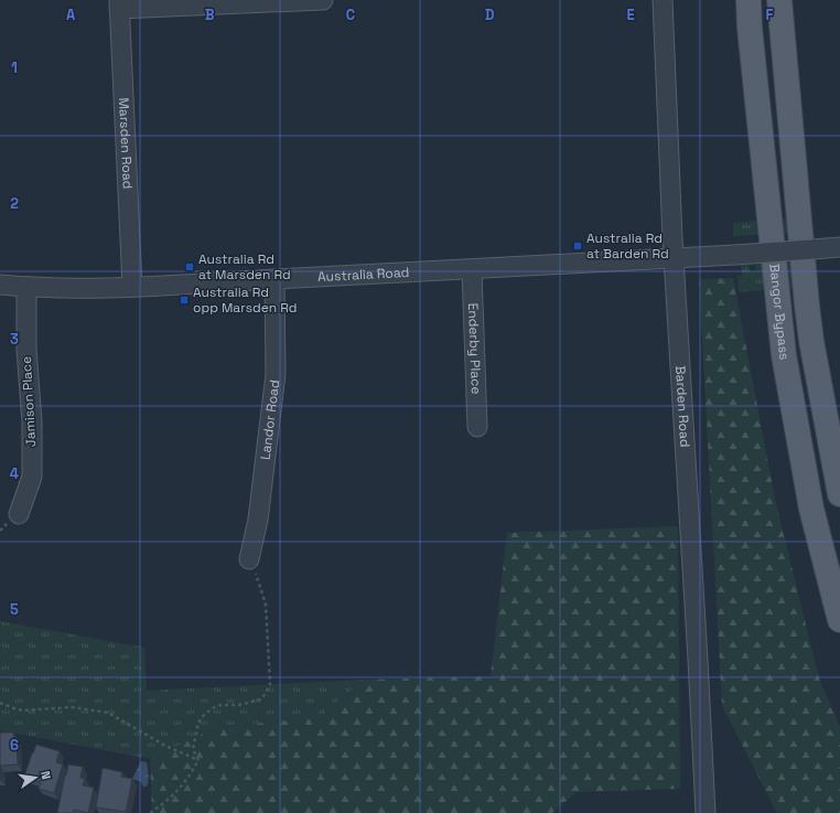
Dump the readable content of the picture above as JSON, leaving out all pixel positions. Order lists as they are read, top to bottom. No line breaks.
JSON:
{"streets":{"main road":["Bangor Bypass"],"street":["Marsden Road","Australia Road","Enderby Place","Jamison Place","Barden Road","Landor Road"]},"crossings":[["Marsden Road","Australia Road"],["Australia Road","Enderby Place"],["Australia Road","Jamison Place"],["Australia Road","Barden Road"],["Australia Road","Landor Road"]],"places":{"transit":["Australia Rd at Barden Rd","Australia Rd at Marsden Rd","Australia Rd opp Marsden Rd"]},"north":"right","grid":{"columns":["A","B","C","D","E","F"],"rows":["1","2","3","4","5","6"]}}
